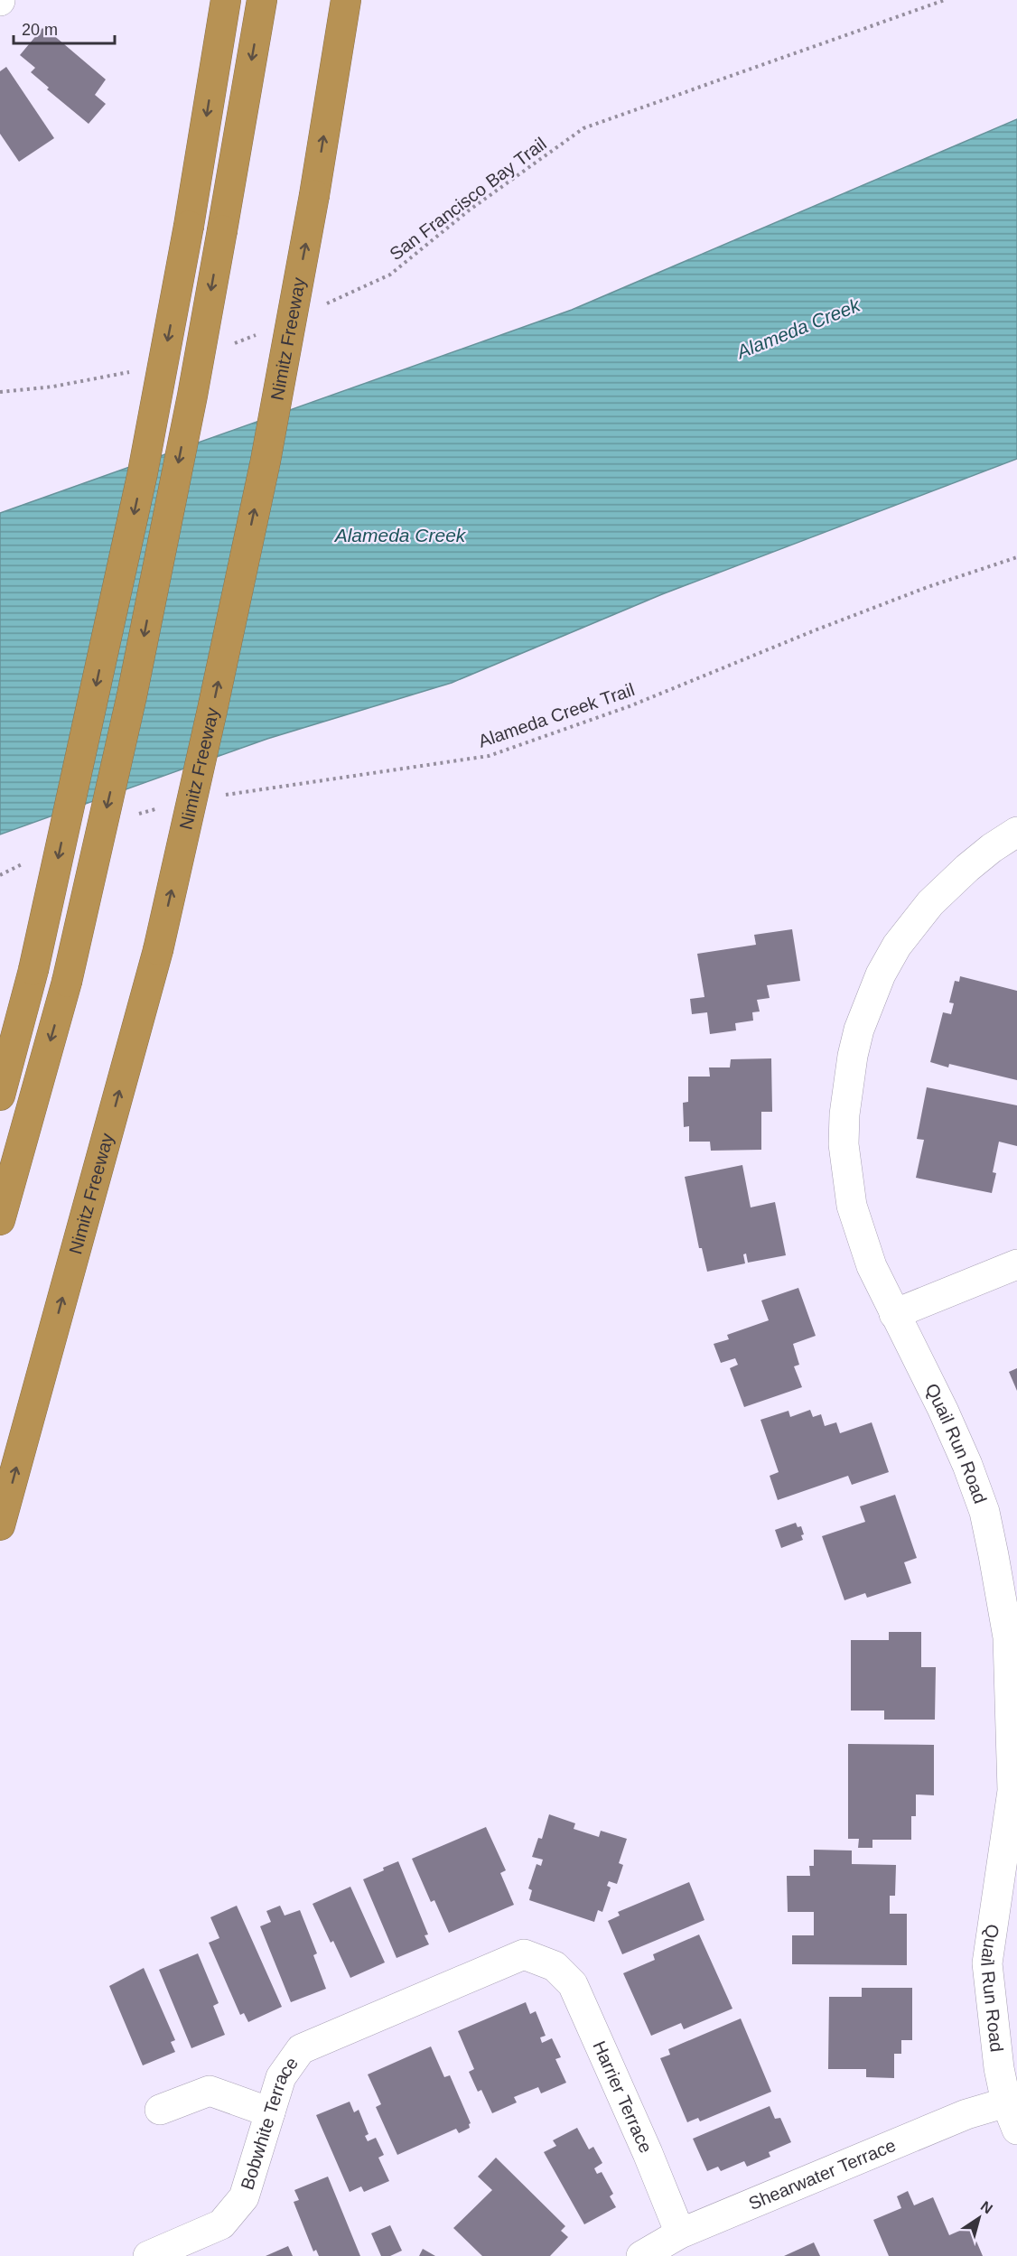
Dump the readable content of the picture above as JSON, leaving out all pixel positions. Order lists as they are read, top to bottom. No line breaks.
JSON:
{"streets":{"highway":["Nimitz Freeway"],"street":["Quail Run Road","Harrier Terrace","Bobwhite Terrace","Shearwater Terrace"],"path":["San Francisco Bay Trail","Alameda Creek Trail"]},"crossings":[["Quail Run Road","Shearwater Terrace"],["Harrier Terrace","Bobwhite Terrace"],["Harrier Terrace","Shearwater Terrace"]],"water":["Alameda Creek"],"scale_bar":"20 m","north":"top right"}
